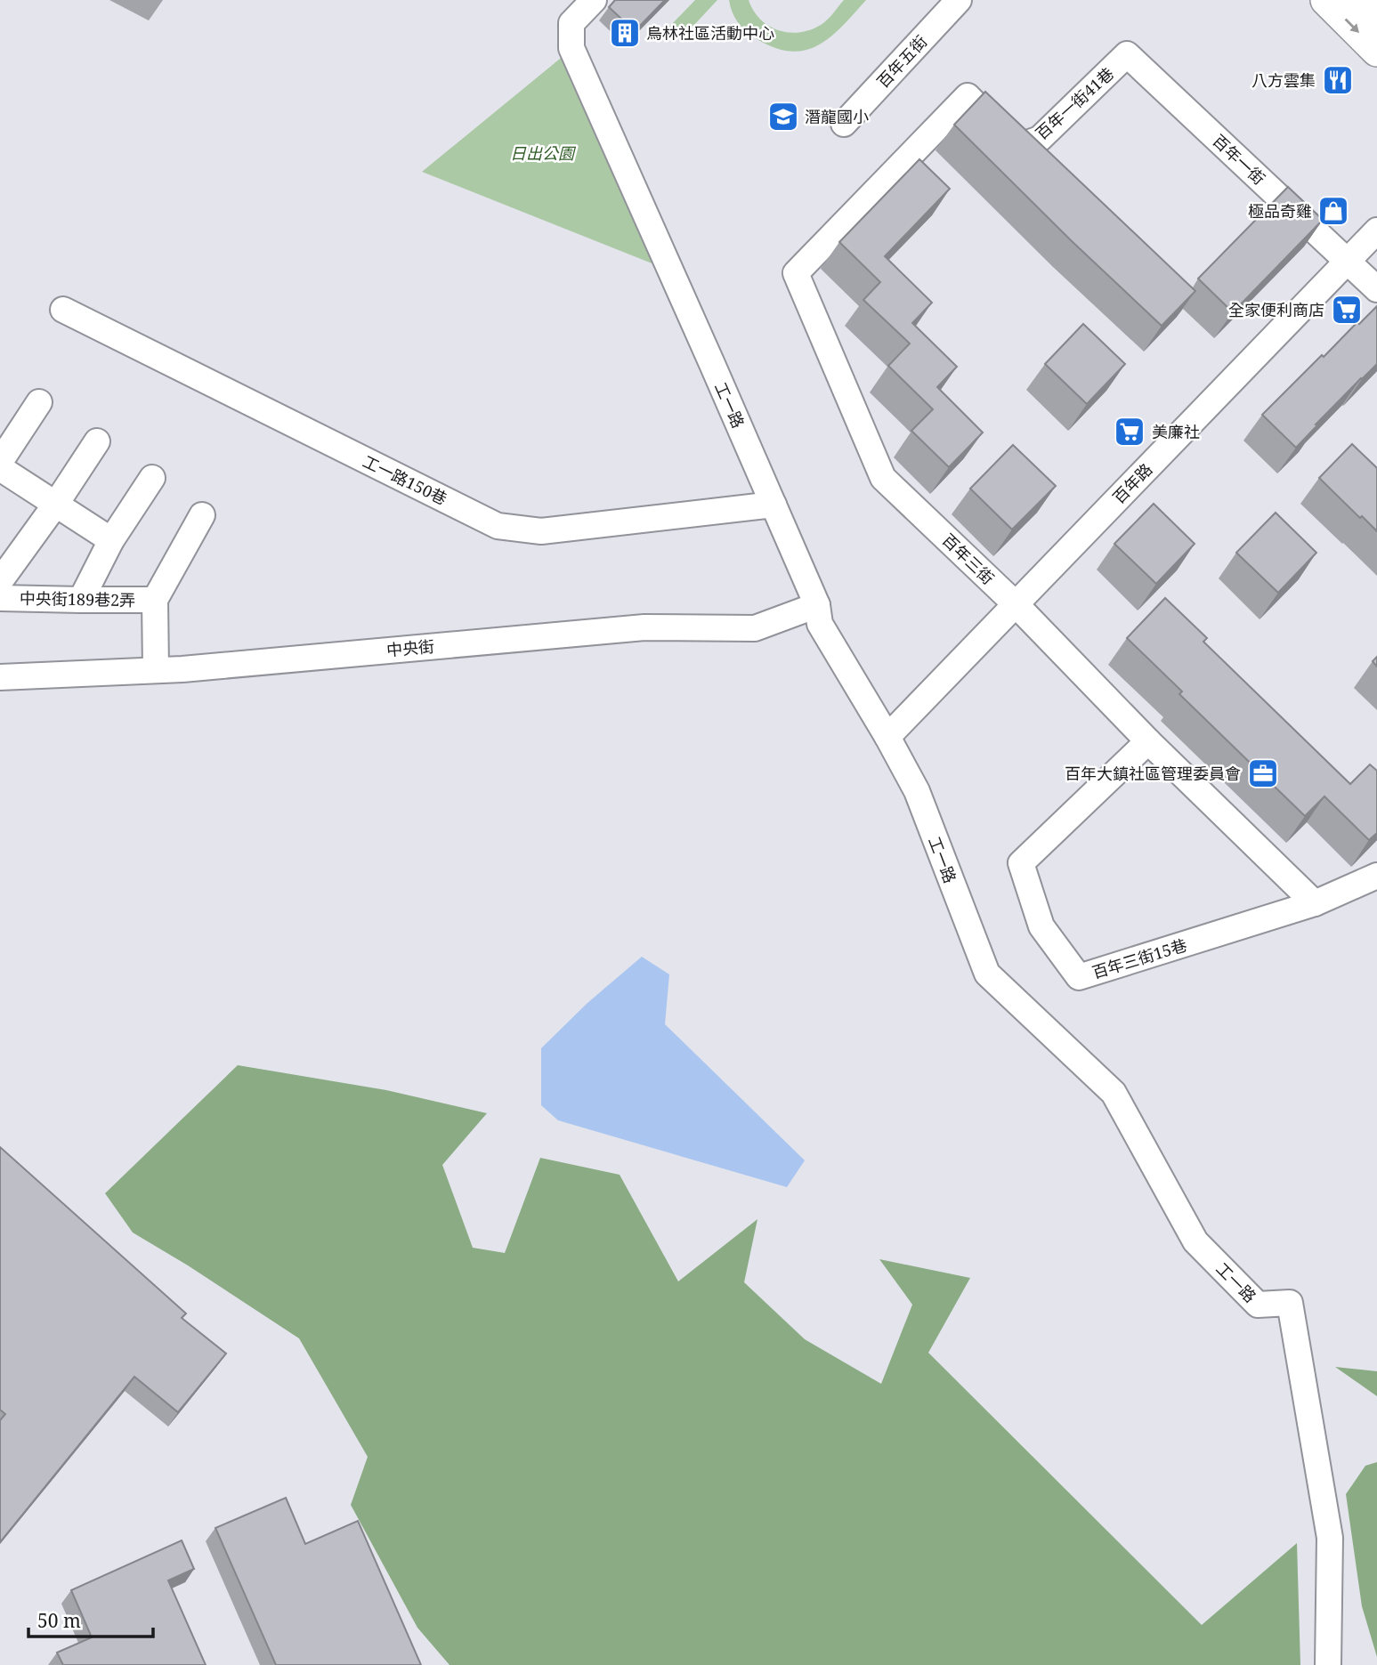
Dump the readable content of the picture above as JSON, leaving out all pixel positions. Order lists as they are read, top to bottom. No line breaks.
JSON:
{"streets":{"street":["百年五街","百年一街41巷","百年一街","工一路","工一路150巷","百年路","百年三街","中央街189巷2弄","中央街","百年三街15巷"]},"crossings":[["百年一街41巷","百年一街"],["百年一街41巷","百年三街"],["百年一街","百年路"],["工一路","工一路150巷"],["工一路","百年路"],["工一路","中央街"],["百年路","百年三街"],["百年三街","百年三街15巷"]],"parks":["日出公園"],"places":{"building":["烏林社區活動中心"],"restaurant":["八方雲集"],"school or university":["潛龍國小"],"shop":["極品奇雞"],"supermarket":["全家便利商店","美廉社"],"office":["百年大鎮社區管理委員會"]},"scale_bar":"50 m"}
